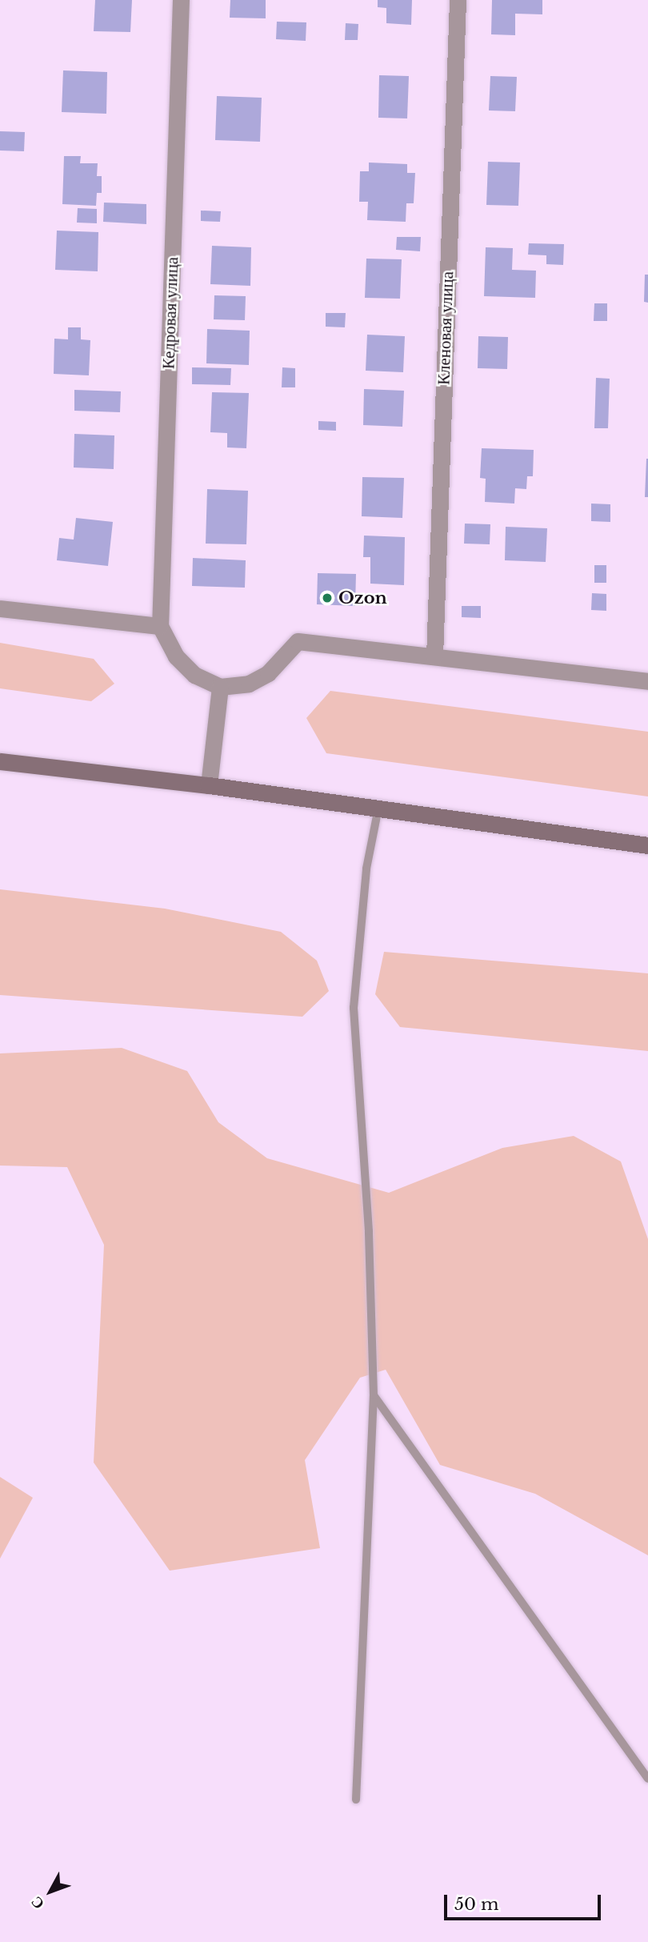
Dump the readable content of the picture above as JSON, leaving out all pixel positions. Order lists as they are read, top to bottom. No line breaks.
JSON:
{"streets":{"street":["Кедровая улица","Кленовая улица"]},"places":["Ozon"],"scale_bar":"50 m","north":"bottom left"}
